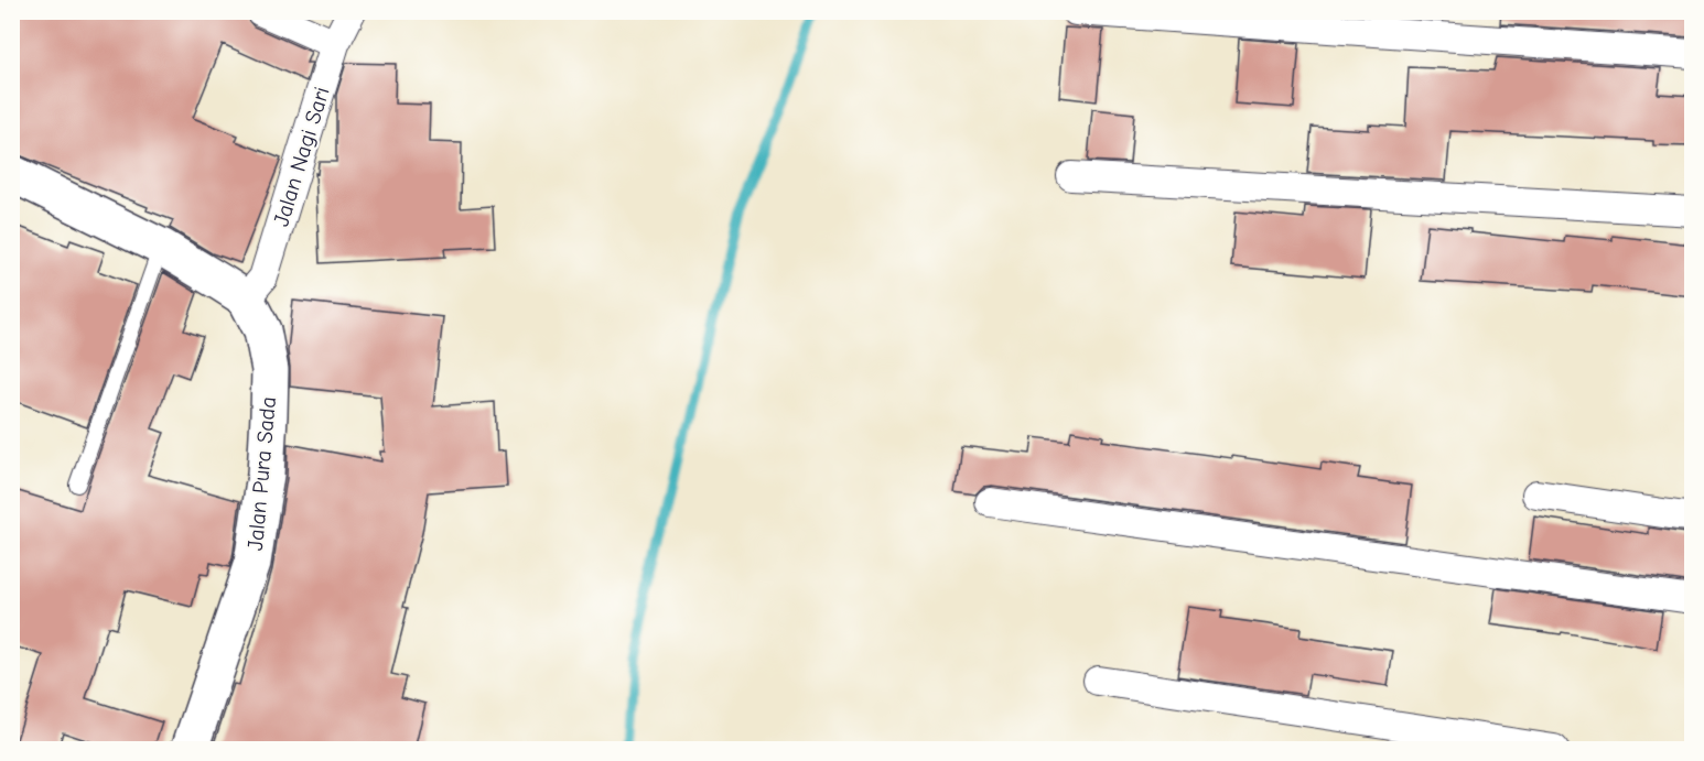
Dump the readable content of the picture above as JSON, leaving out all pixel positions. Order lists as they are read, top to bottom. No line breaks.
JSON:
{"streets":{"street":["Jalan Nagi Sari","Jalan Pura Sada"]},"crossings":[["Jalan Nagi Sari","Jalan Pura Sada"]]}
